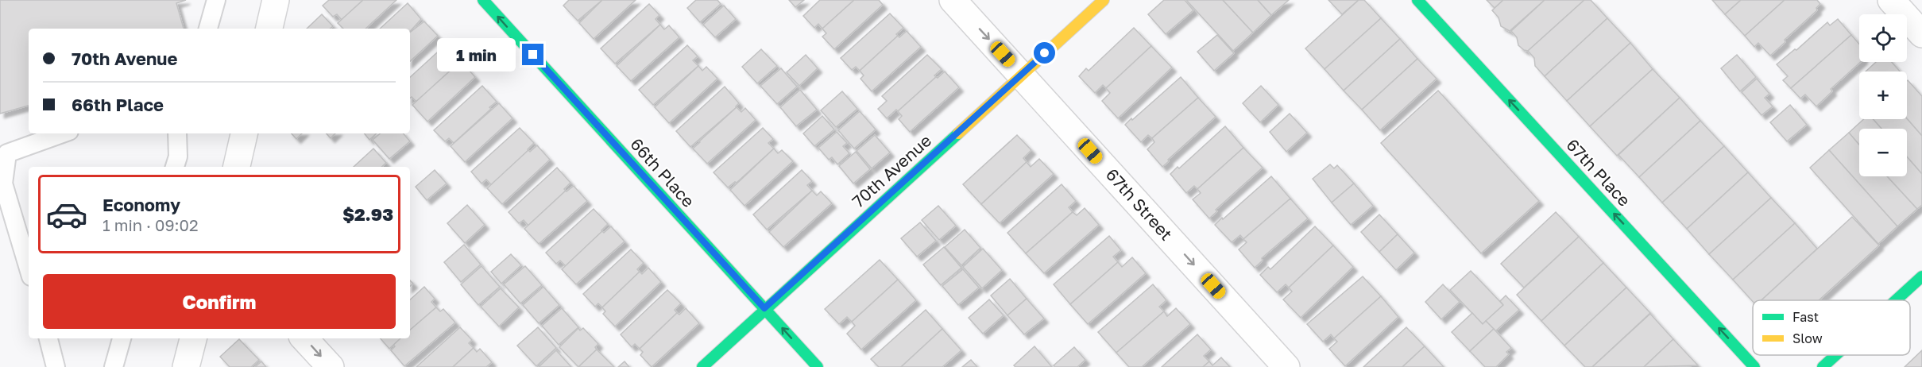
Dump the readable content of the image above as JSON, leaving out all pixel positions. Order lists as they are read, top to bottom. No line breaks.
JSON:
{"streets":{"street":["70th Avenue","66th Place","67th Place","67th Street"]},"crossings":[["70th Avenue","66th Place"],["70th Avenue","67th Street"]],"one_way":["66th Place","67th Place","67th Street"],"legend":["Fast","Slow"],"page":{"map_buttons":["+","−"],"banner":["70th Avenue","66th Place"],"bubble":"1 min","list":[{"name":"Economy","note":"1 min · 09:02","value":"$2.93"}],"buttons":"Confirm"}}
